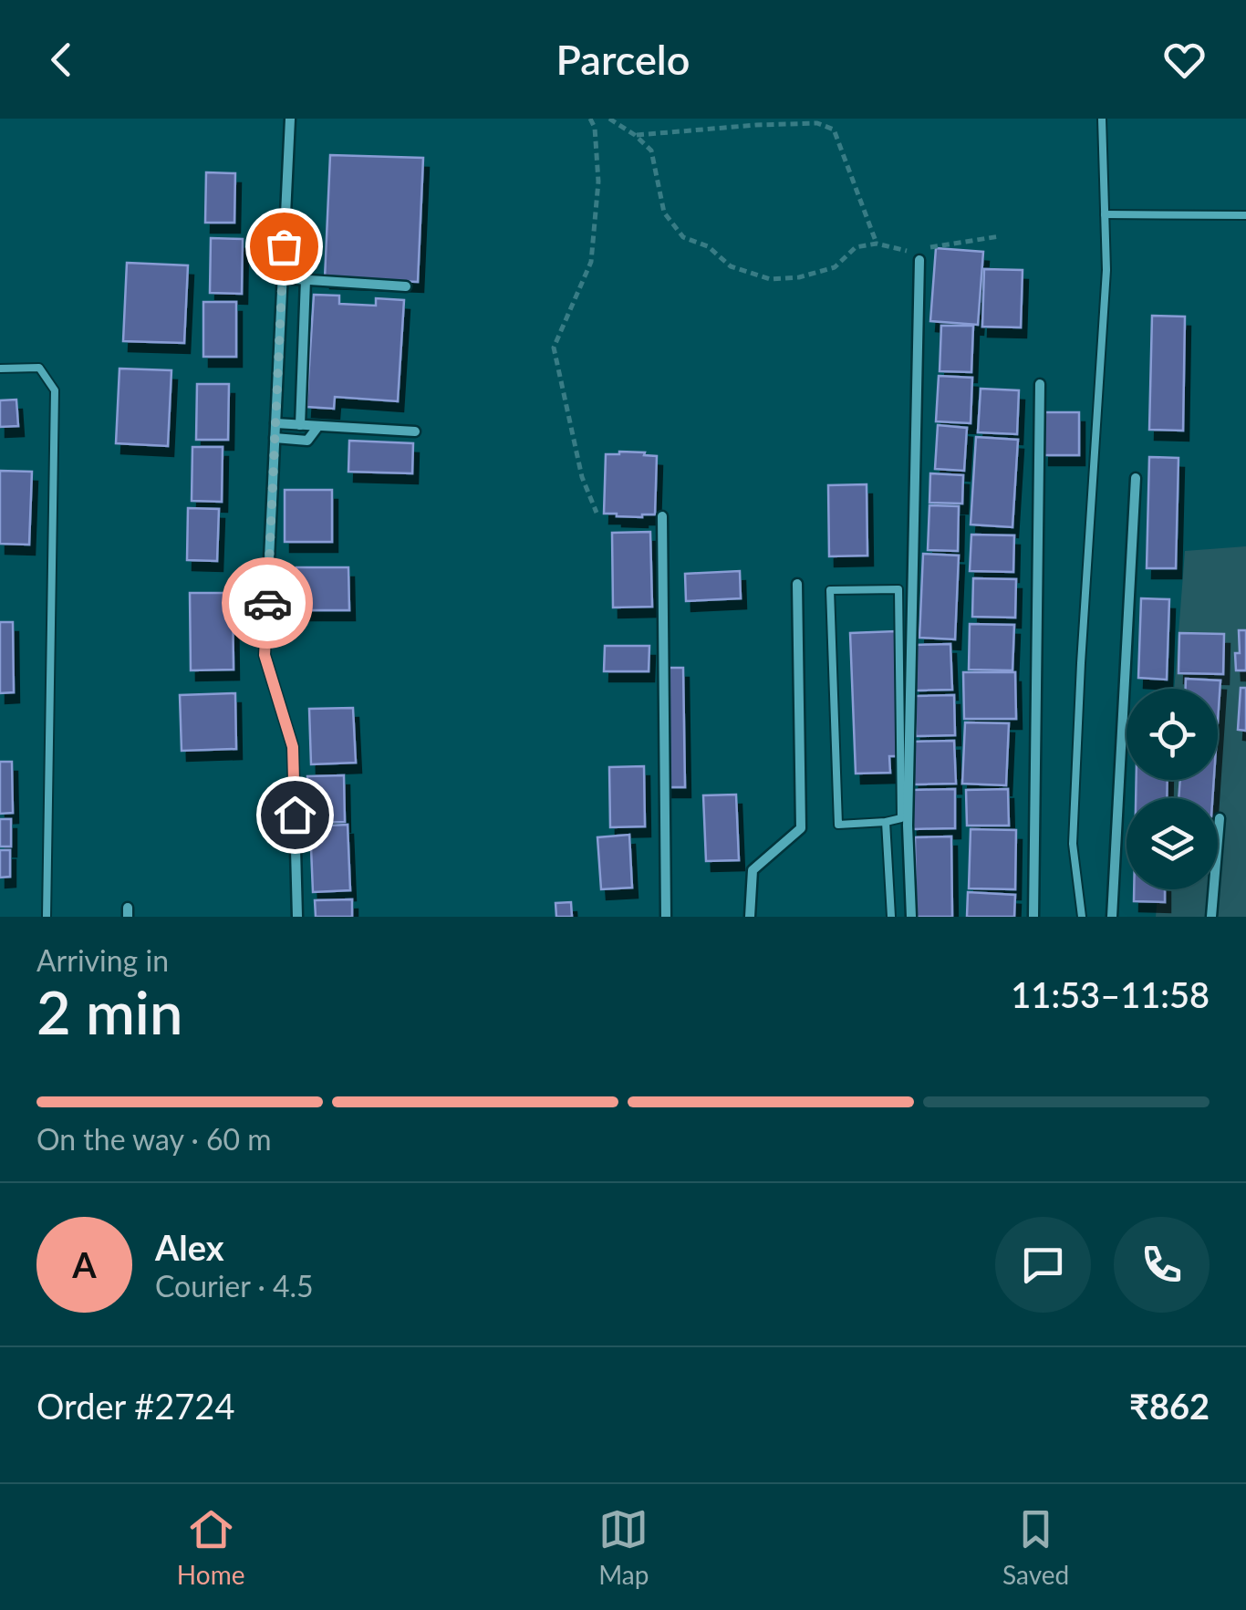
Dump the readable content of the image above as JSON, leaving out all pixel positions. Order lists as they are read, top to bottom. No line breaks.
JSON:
{"page":{"header":"Parcelo","heading":["2 min","Arriving in","11:53–11:58"],"panel":["Alex","Courier · 4.5","Order #2724","₹862"],"bar":"On the way · 60 m","round":"A","tabs":["Home","Map","Saved"]}}
